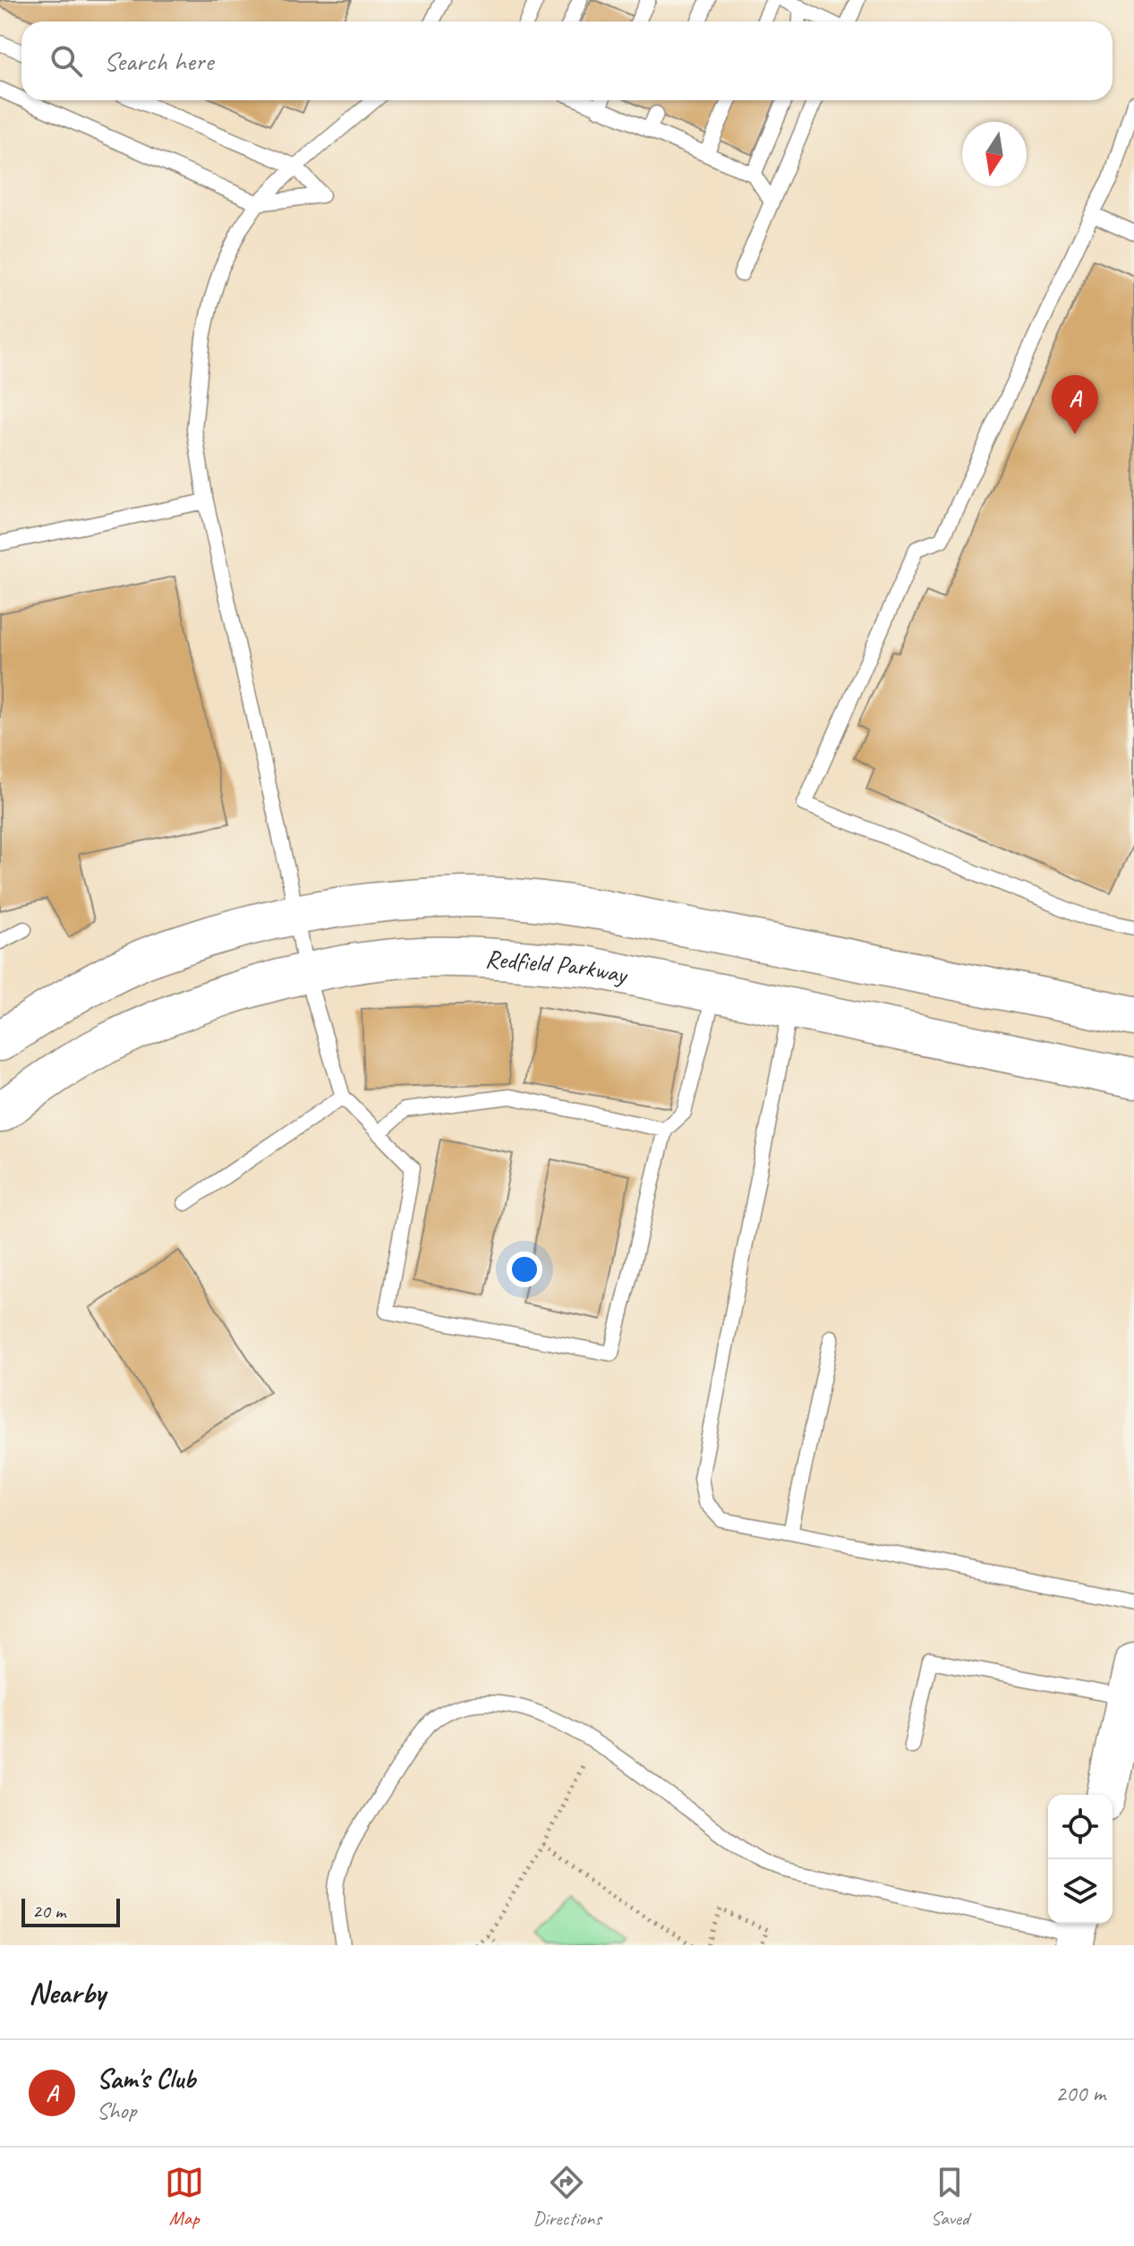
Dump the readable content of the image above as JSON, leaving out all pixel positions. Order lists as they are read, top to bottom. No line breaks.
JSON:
{"streets":{"street":["Redfield Parkway"]},"scale_bar":"20 m","north":"bottom","page":{"search":"Search here","pins":"A","scale":"20 m","heading":"Nearby","list":[{"mark":"A","name":"Sam's Club","note":"Shop","value":"200 m"}],"nav":["Map","Directions","Saved"]}}
